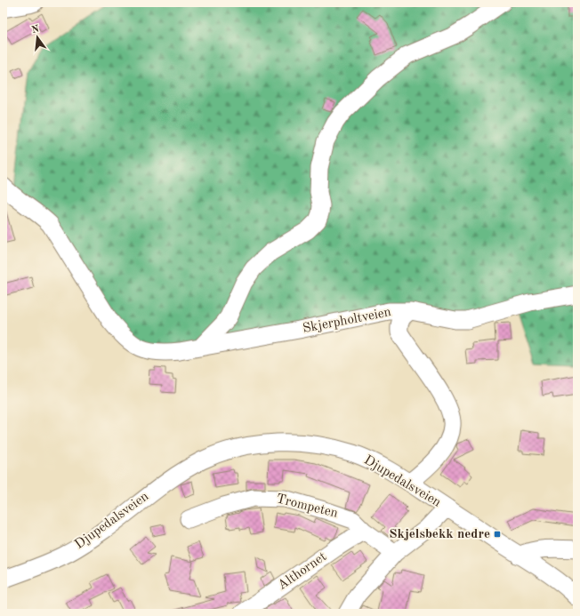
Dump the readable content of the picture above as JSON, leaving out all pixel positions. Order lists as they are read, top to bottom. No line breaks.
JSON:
{"streets":{"street":["Skjerpholtveien","Djupedalsveien","Trompeten","Althornet"]},"crossings":[["Trompeten","Althornet"]],"places":{"transit":["Skjelsbekk nedre"]},"north":"top"}
